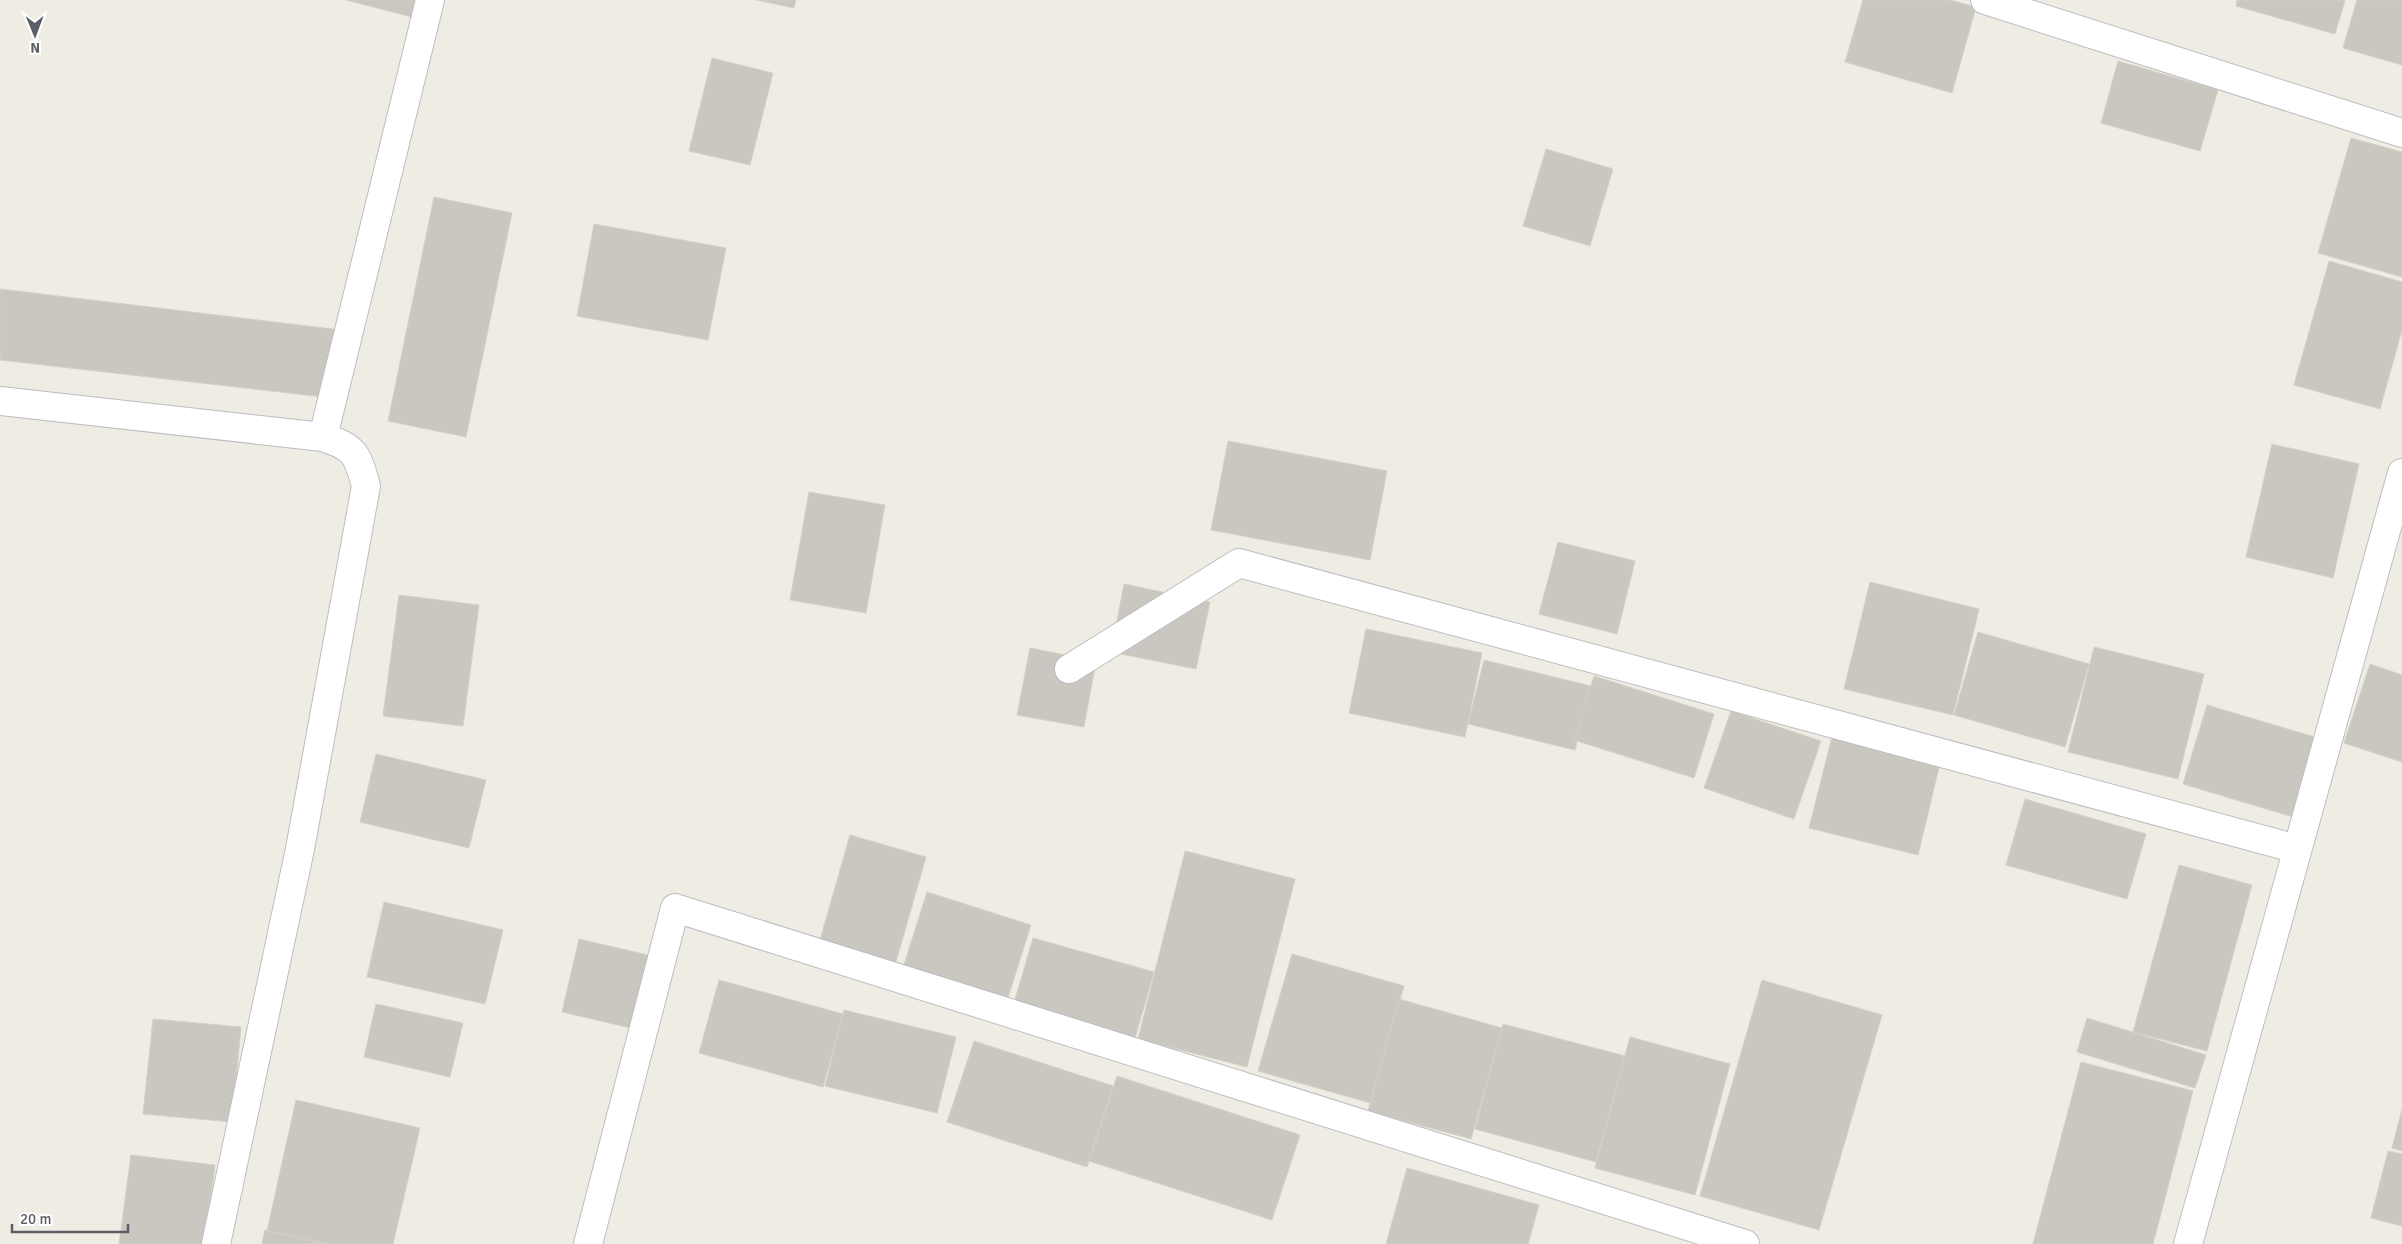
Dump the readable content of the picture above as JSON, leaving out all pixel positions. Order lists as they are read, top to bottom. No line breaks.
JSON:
{"scale_bar":"20 m","north":"bottom"}
